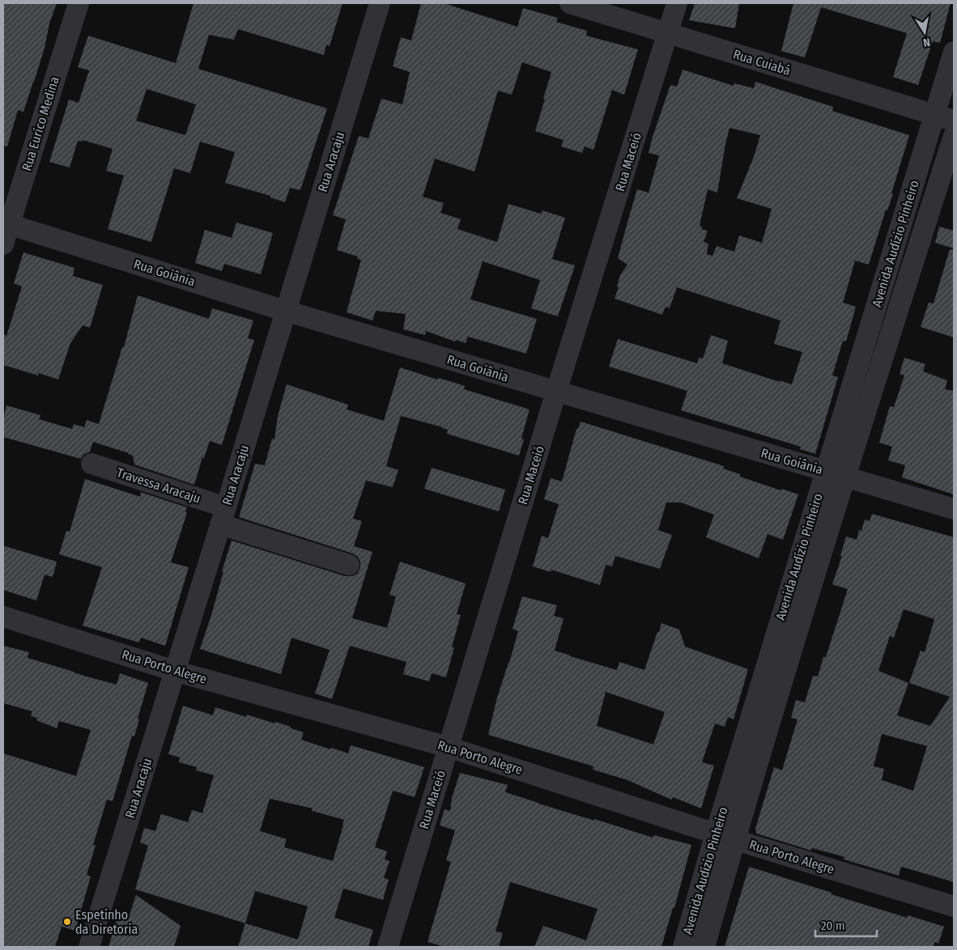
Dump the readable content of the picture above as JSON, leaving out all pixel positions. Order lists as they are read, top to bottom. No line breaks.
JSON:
{"streets":{"street":["Rua Cuiabá","Rua Euríco Medina","Rua Aracaju","Rua Maceió","Avenida Audízio Pinheiro","Rua Goiânia","Travessa Aracaju","Rua Porto Alegre"]},"crossings":[["Rua Cuiabá","Rua Maceió"],["Rua Cuiabá","Avenida Audízio Pinheiro"],["Rua Euríco Medina","Rua Goiânia"],["Rua Aracaju","Rua Goiânia"],["Rua Aracaju","Travessa Aracaju"],["Rua Aracaju","Rua Porto Alegre"],["Rua Maceió","Rua Goiânia"],["Rua Maceió","Rua Porto Alegre"],["Avenida Audízio Pinheiro","Rua Goiânia"],["Avenida Audízio Pinheiro","Rua Porto Alegre"]],"places":["Espetinho da Diretoria"],"scale_bar":"20 m","north":"bottom"}
